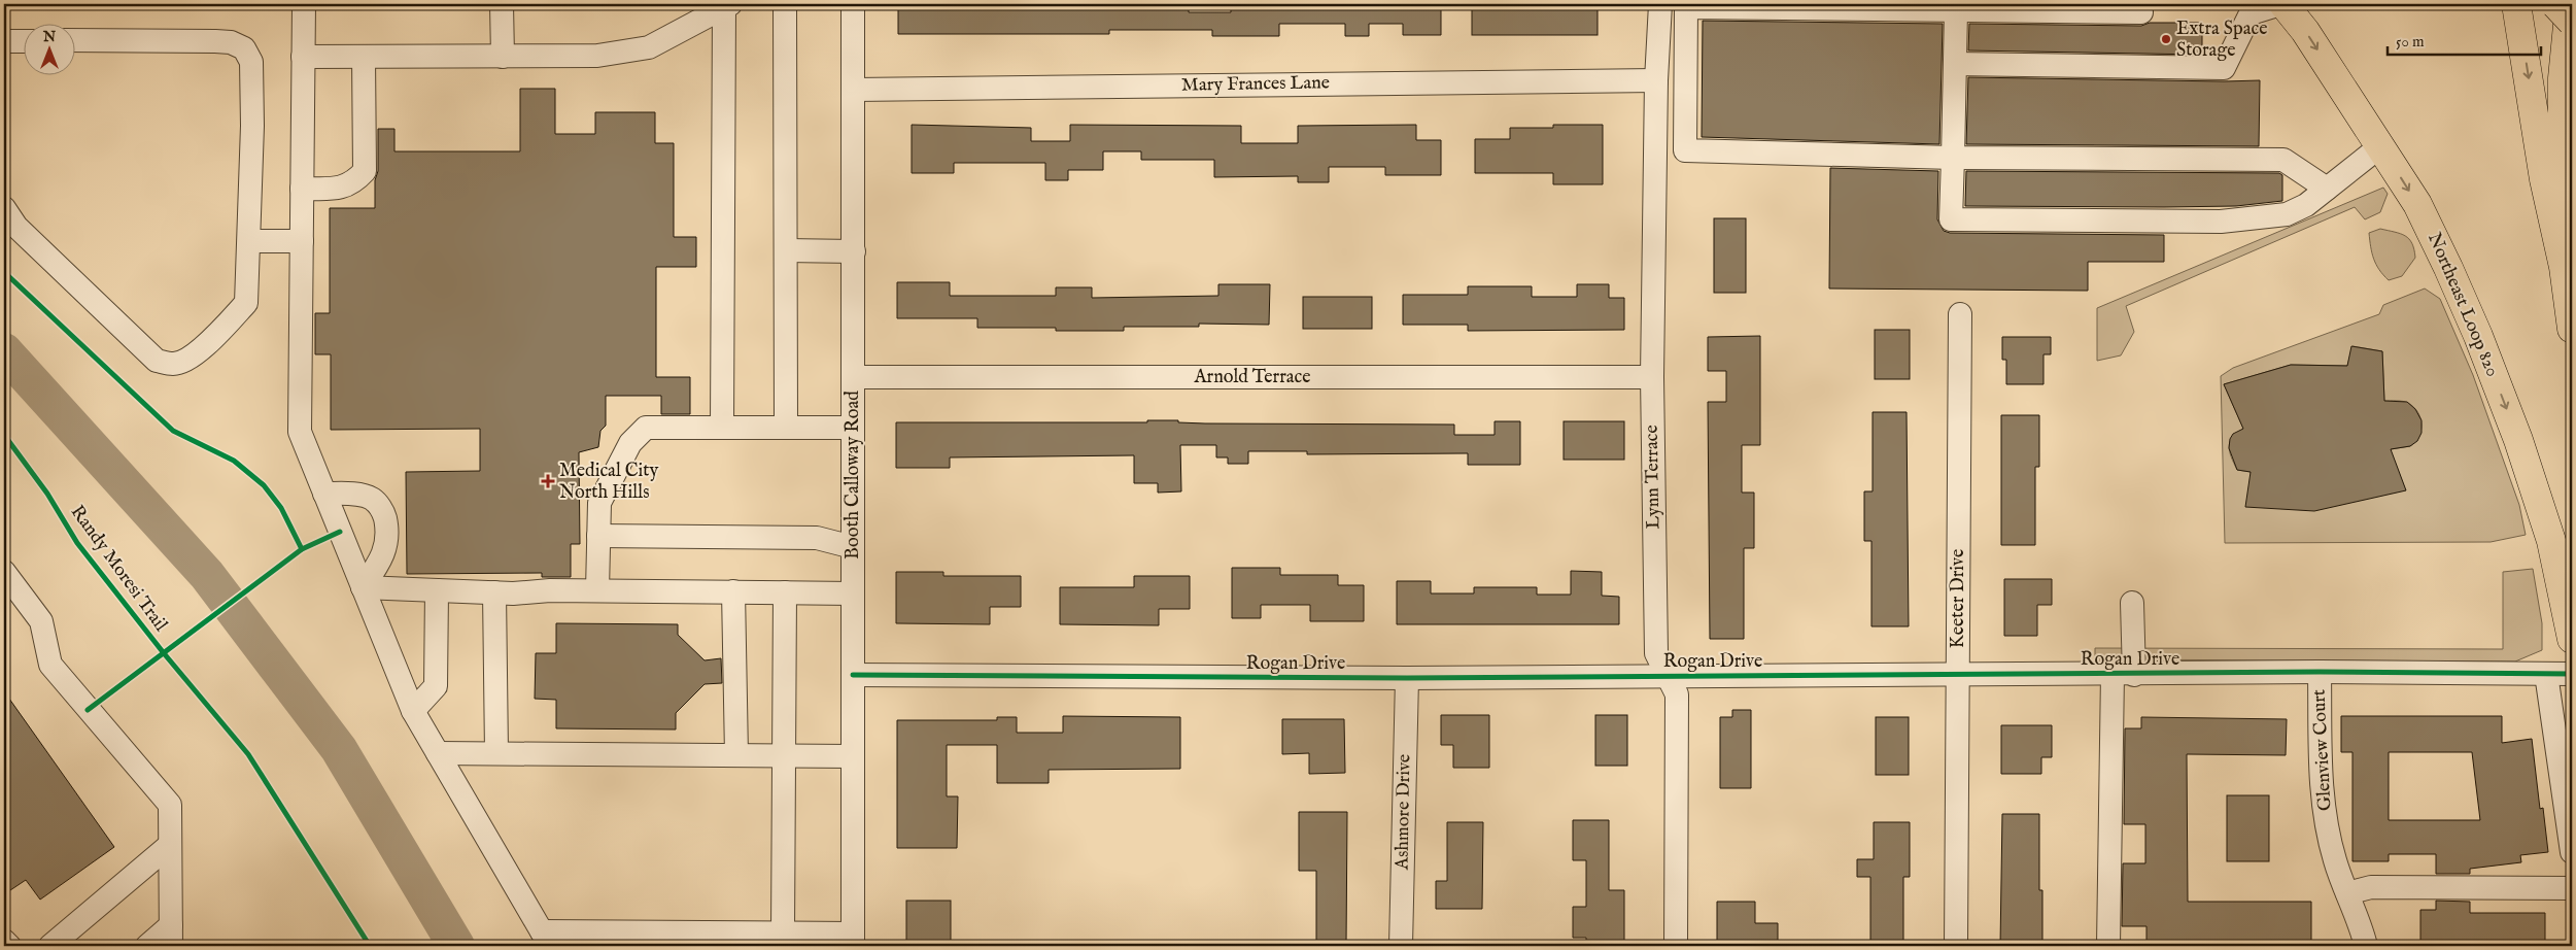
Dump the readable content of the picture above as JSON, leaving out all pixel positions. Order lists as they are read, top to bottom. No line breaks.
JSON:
{"streets":{"main road":["Northeast Loop 820"],"street":["Mary Frances Lane","Arnold Terrace","Booth Calloway Road","Lynn Terrace","Keeter Drive","Rogan Drive","Glenview Court","Ashmore Drive"],"cycle path":["Randy Moresi Trail"]},"crossings":[["Mary Frances Lane","Booth Calloway Road"],["Mary Frances Lane","Lynn Terrace"],["Arnold Terrace","Booth Calloway Road"],["Arnold Terrace","Lynn Terrace"],["Booth Calloway Road","Rogan Drive"],["Lynn Terrace","Rogan Drive"],["Keeter Drive","Rogan Drive"],["Rogan Drive","Glenview Court"],["Rogan Drive","Ashmore Drive"]],"places":{"other":["Extra Space Storage"],"health":["Medical City North Hills"]},"scale_bar":"50 m","north":"top"}
